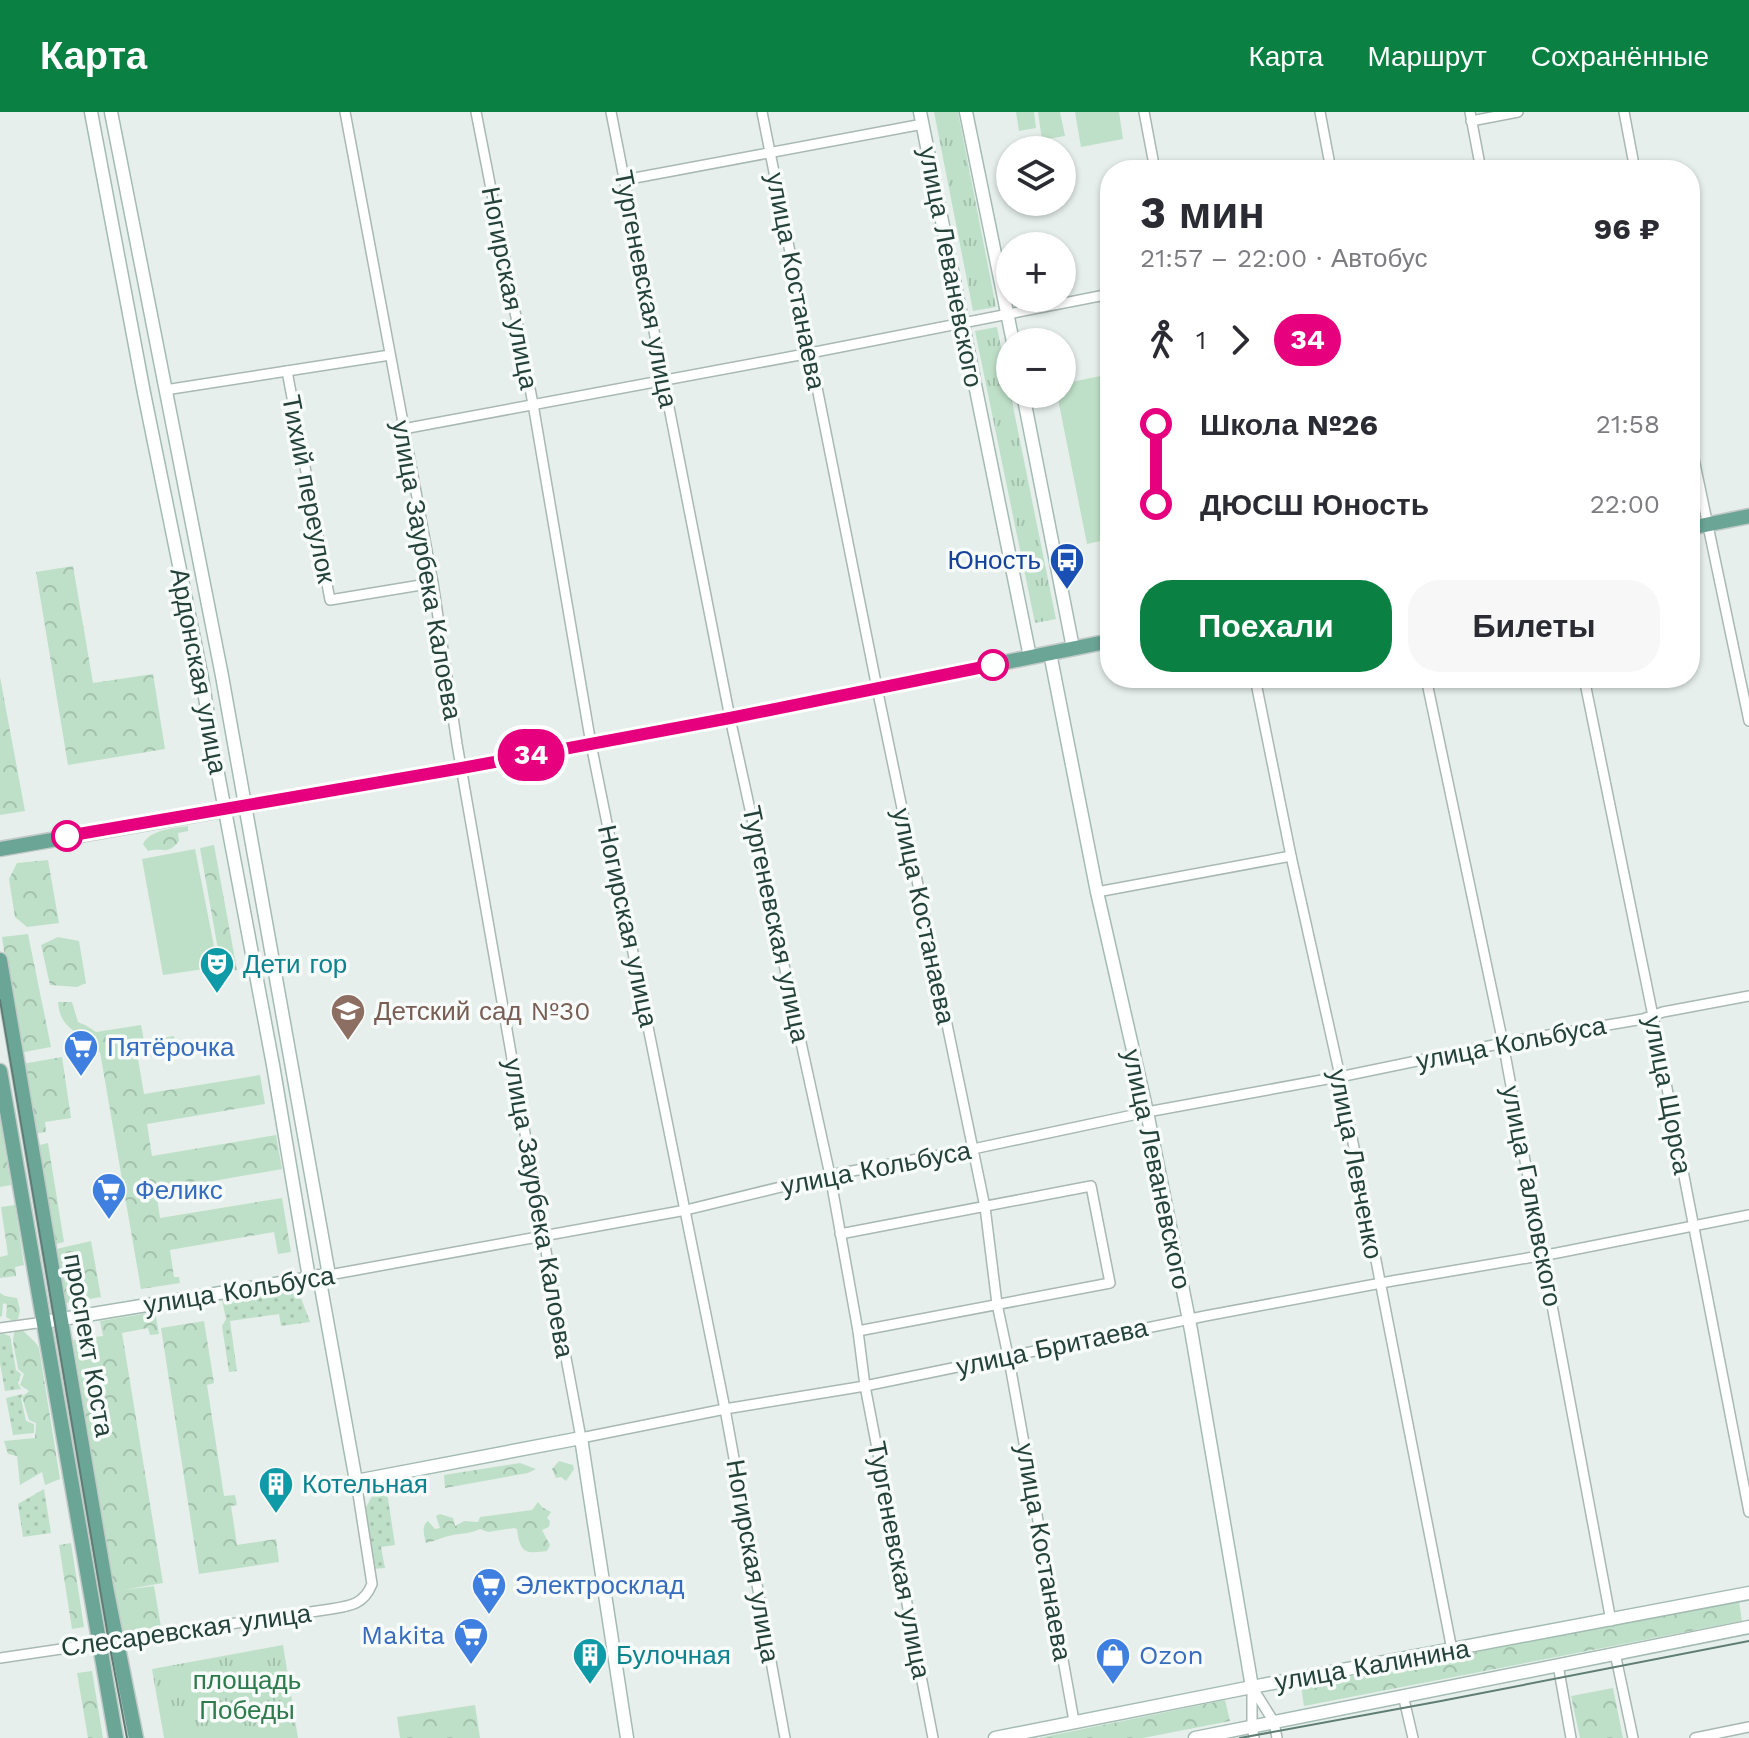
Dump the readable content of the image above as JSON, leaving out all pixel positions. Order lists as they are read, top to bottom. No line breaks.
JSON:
{"streets":{"main road":["проспект Коста"],"street":["улица Леваневского","улица Костанаева","Ногирская улица","Тургеневская улица","Тихий переулок","улица Заурбека Калоева","Ардонская улица","улица Кольбуса","улица Щорса","улица Левченко","улица Галковского","улица Бритаева","Слесаревская улица","улица Калинина"]},"crossings":[["улица Леваневского","улица Кольбуса"],["улица Леваневского","улица Бритаева"],["улица Леваневского","улица Калинина"],["улица Костанаева","улица Кольбуса"],["улица Костанаева","улица Бритаева"],["улица Костанаева","улица Калинина"],["Ногирская улица","улица Кольбуса"],["Ногирская улица","улица Бритаева"],["Тургеневская улица","улица Кольбуса"],["Тургеневская улица","улица Бритаева"],["Тихий переулок","улица Заурбека Калоева"],["улица Заурбека Калоева","улица Кольбуса"],["улица Заурбека Калоева","улица Бритаева"],["Ардонская улица","улица Кольбуса"],["Ардонская улица","улица Бритаева"],["Ардонская улица","Слесаревская улица"],["улица Кольбуса","улица Щорса"],["улица Кольбуса","улица Левченко"],["улица Кольбуса","улица Галковского"],["улица Кольбуса","проспект Коста"],["улица Щорса","улица Бритаева"],["улица Левченко","улица Бритаева"],["улица Левченко","улица Калинина"],["улица Галковского","улица Бритаева"],["улица Галковского","улица Калинина"],["проспект Коста","Слесаревская улица"]],"parks":["площадь Победы"],"places":{"bus stop":["Юность"],"theatre":["Дети гор"],"school or university":["Детский сад №30"],"supermarket":["Пятёрочка","Феликс","Электросклад","Makita"],"building":["Котельная","Булочная"],"shop":["Ozon"]},"lines":["bus line 34"],"page":{"header":"Карта","nav":["Карта","Маршрут","Сохранённые"],"on_map":"34","map_buttons":["+","−"],"heading":["3 мин","21:57 – 22:00 · Автобус","96 ₽"],"legs":["1","34"],"list":[{"name":"Школа №26","value":"21:58"},{"name":"ДЮСШ Юность","value":"22:00"}],"buttons":["Поехали","Билеты"]}}
